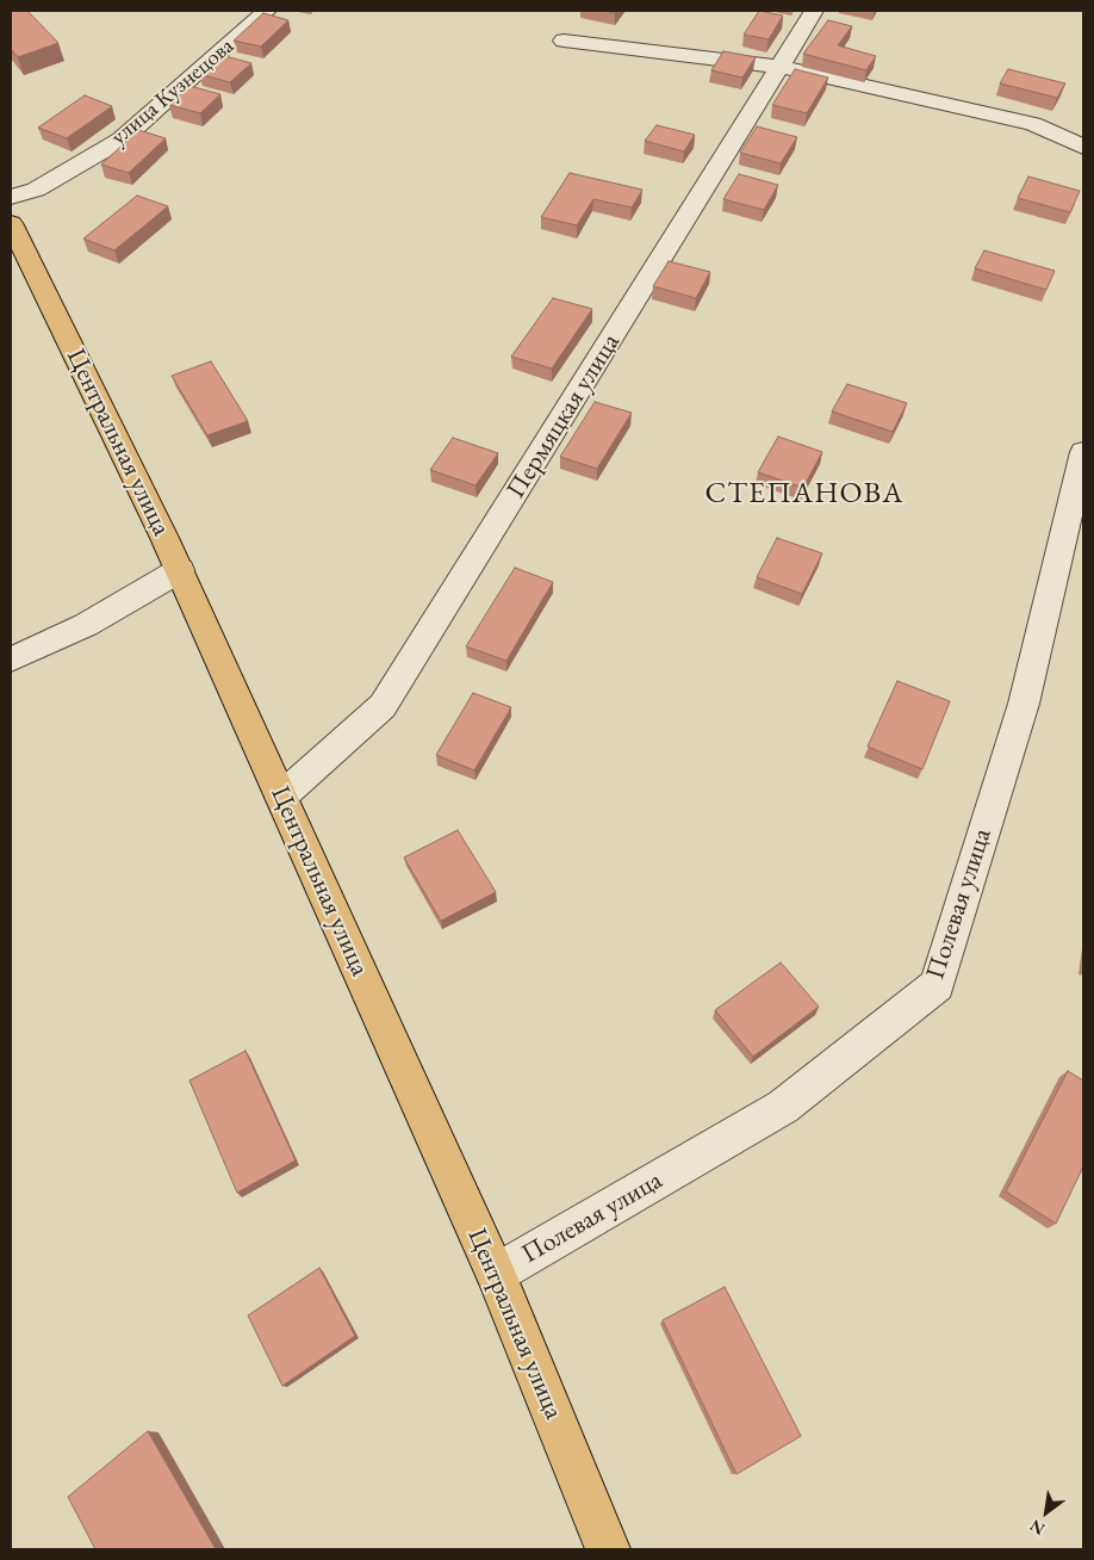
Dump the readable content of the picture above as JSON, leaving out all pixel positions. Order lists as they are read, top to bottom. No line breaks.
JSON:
{"streets":{"main road":["Центральная улица"],"street":["улица Кузнецова","Пермяцкая улица","Полевая улица"]},"crossings":[["Пермяцкая улица","Центральная улица"],["Центральная улица","Полевая улица"]],"districts":["СТЕПАНОВА"],"north":"bottom left"}
